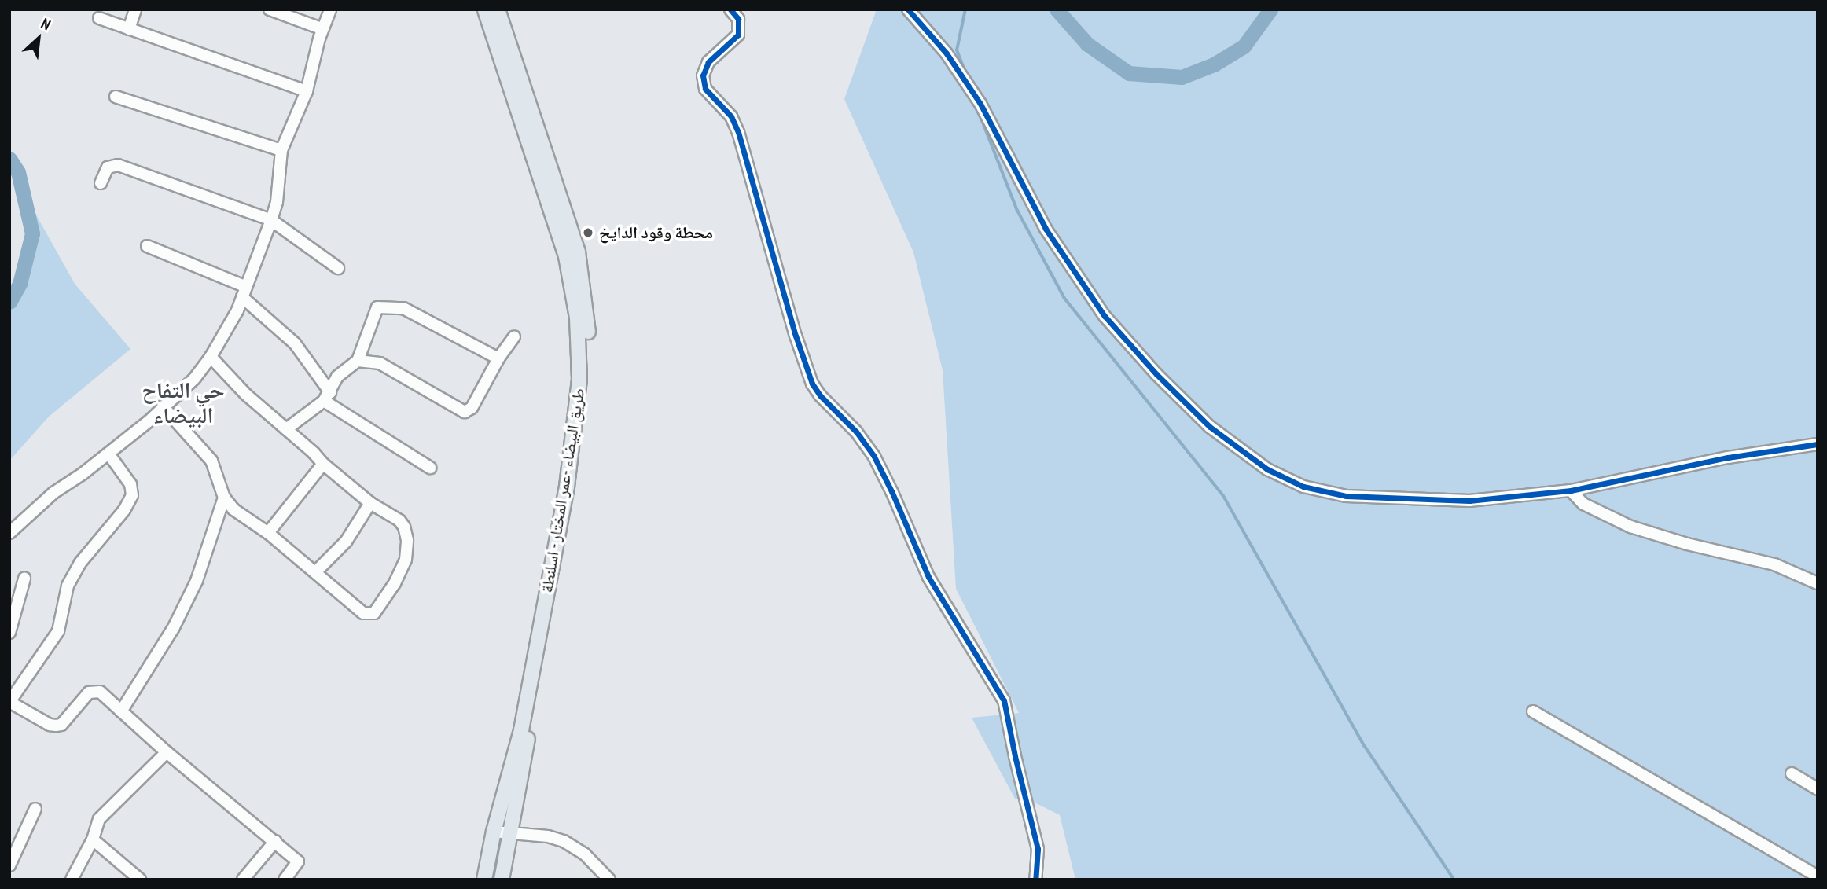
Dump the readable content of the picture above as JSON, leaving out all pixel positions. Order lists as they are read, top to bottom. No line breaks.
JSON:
{"streets":{"main road":["طريق البيضاء -عمر المختار - اسلنطة"]},"districts":["حي التفاح البيضاء"],"places":["محطة وقود الدايخ"],"north":"top right"}
